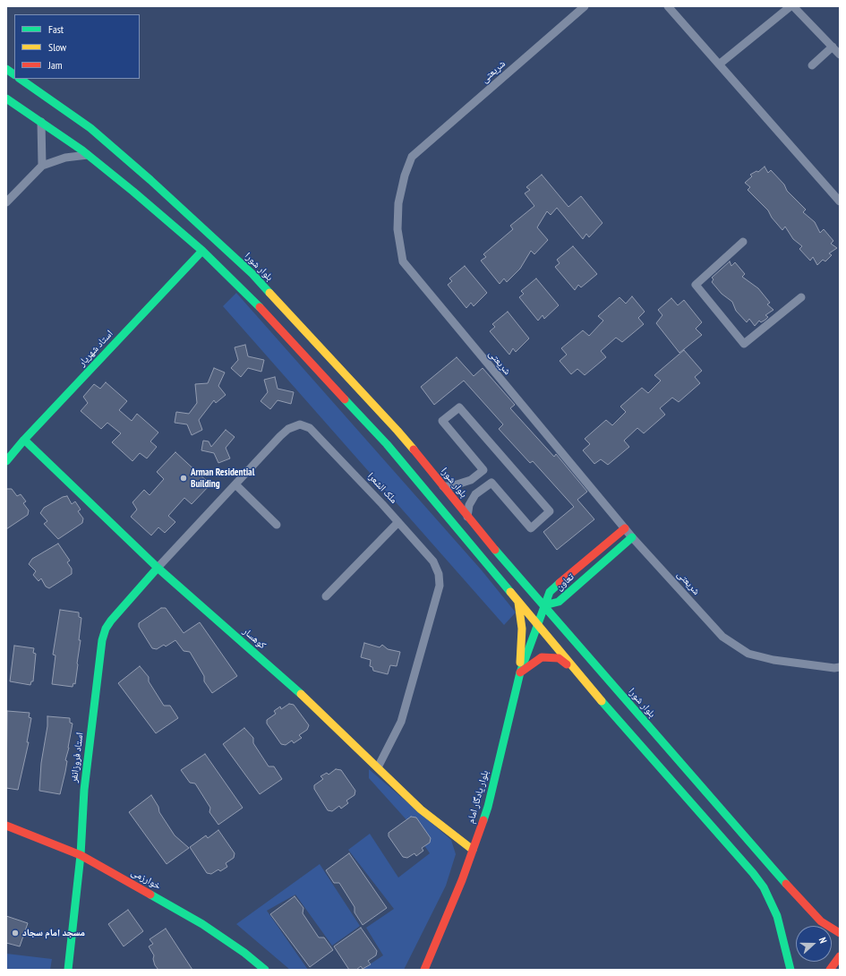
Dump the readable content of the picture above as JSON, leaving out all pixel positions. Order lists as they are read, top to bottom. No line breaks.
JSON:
{"streets":{"main road":["بلوار شورا","استاد شهریار","تعاون","کوهسار","استاد فروزانفر","بلوار یادگار امام","خوارزمی"],"street":["شریعتی","ملک الشعرا"]},"crossings":[["شریعتی","تعاون"],["بلوار شورا","تعاون"],["بلوار شورا","بلوار یادگار امام"],["استاد شهریار","کوهسار"],["ملک الشعرا","کوهسار"],["ملک الشعرا","استاد فروزانفر"],["تعاون","بلوار یادگار امام"],["کوهسار","استاد فروزانفر"],["کوهسار","بلوار یادگار امام"],["استاد فروزانفر","خوارزمی"]],"places":["Arman Residential Building","مسجد امام سجاد"],"legend":["Fast","Slow","Jam"],"north":"right"}
